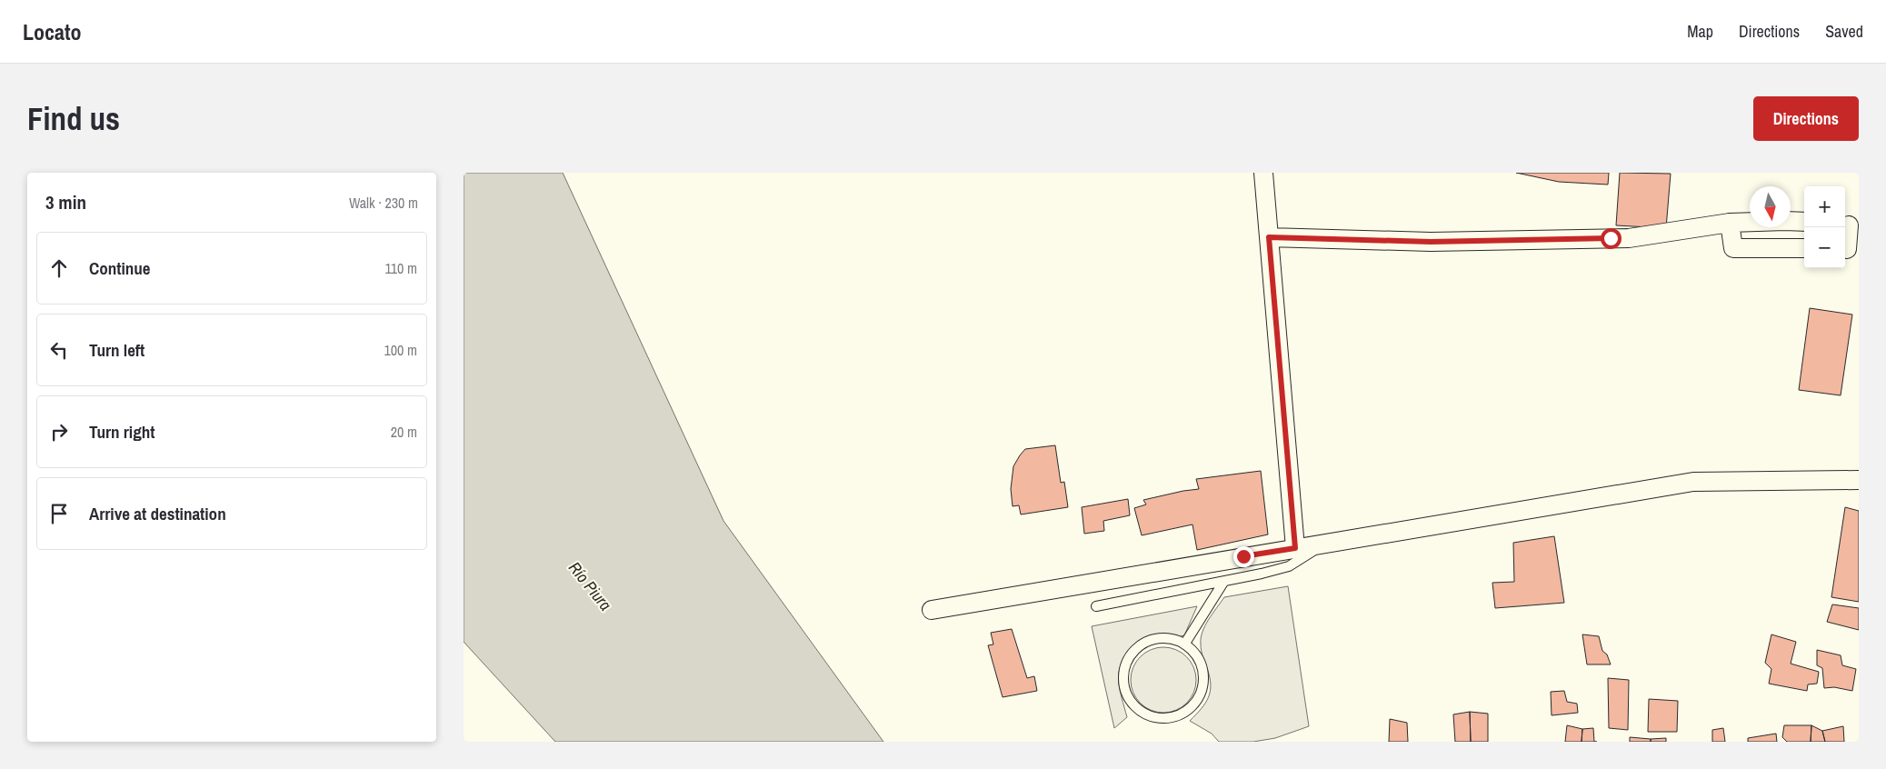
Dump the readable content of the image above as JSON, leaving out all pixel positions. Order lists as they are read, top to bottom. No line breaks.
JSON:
{"water":["Río Piura"],"north":"bottom","page":{"header":"Locato","nav":["Map","Directions","Saved"],"buttons":"Directions","title":"Find us","heading":["3 min","Walk · 230 m"],"map_buttons":["+","−"],"list":[["Continue","110 m"],["Turn left","100 m"],["Turn right","20 m"],"Arrive at destination"]}}
